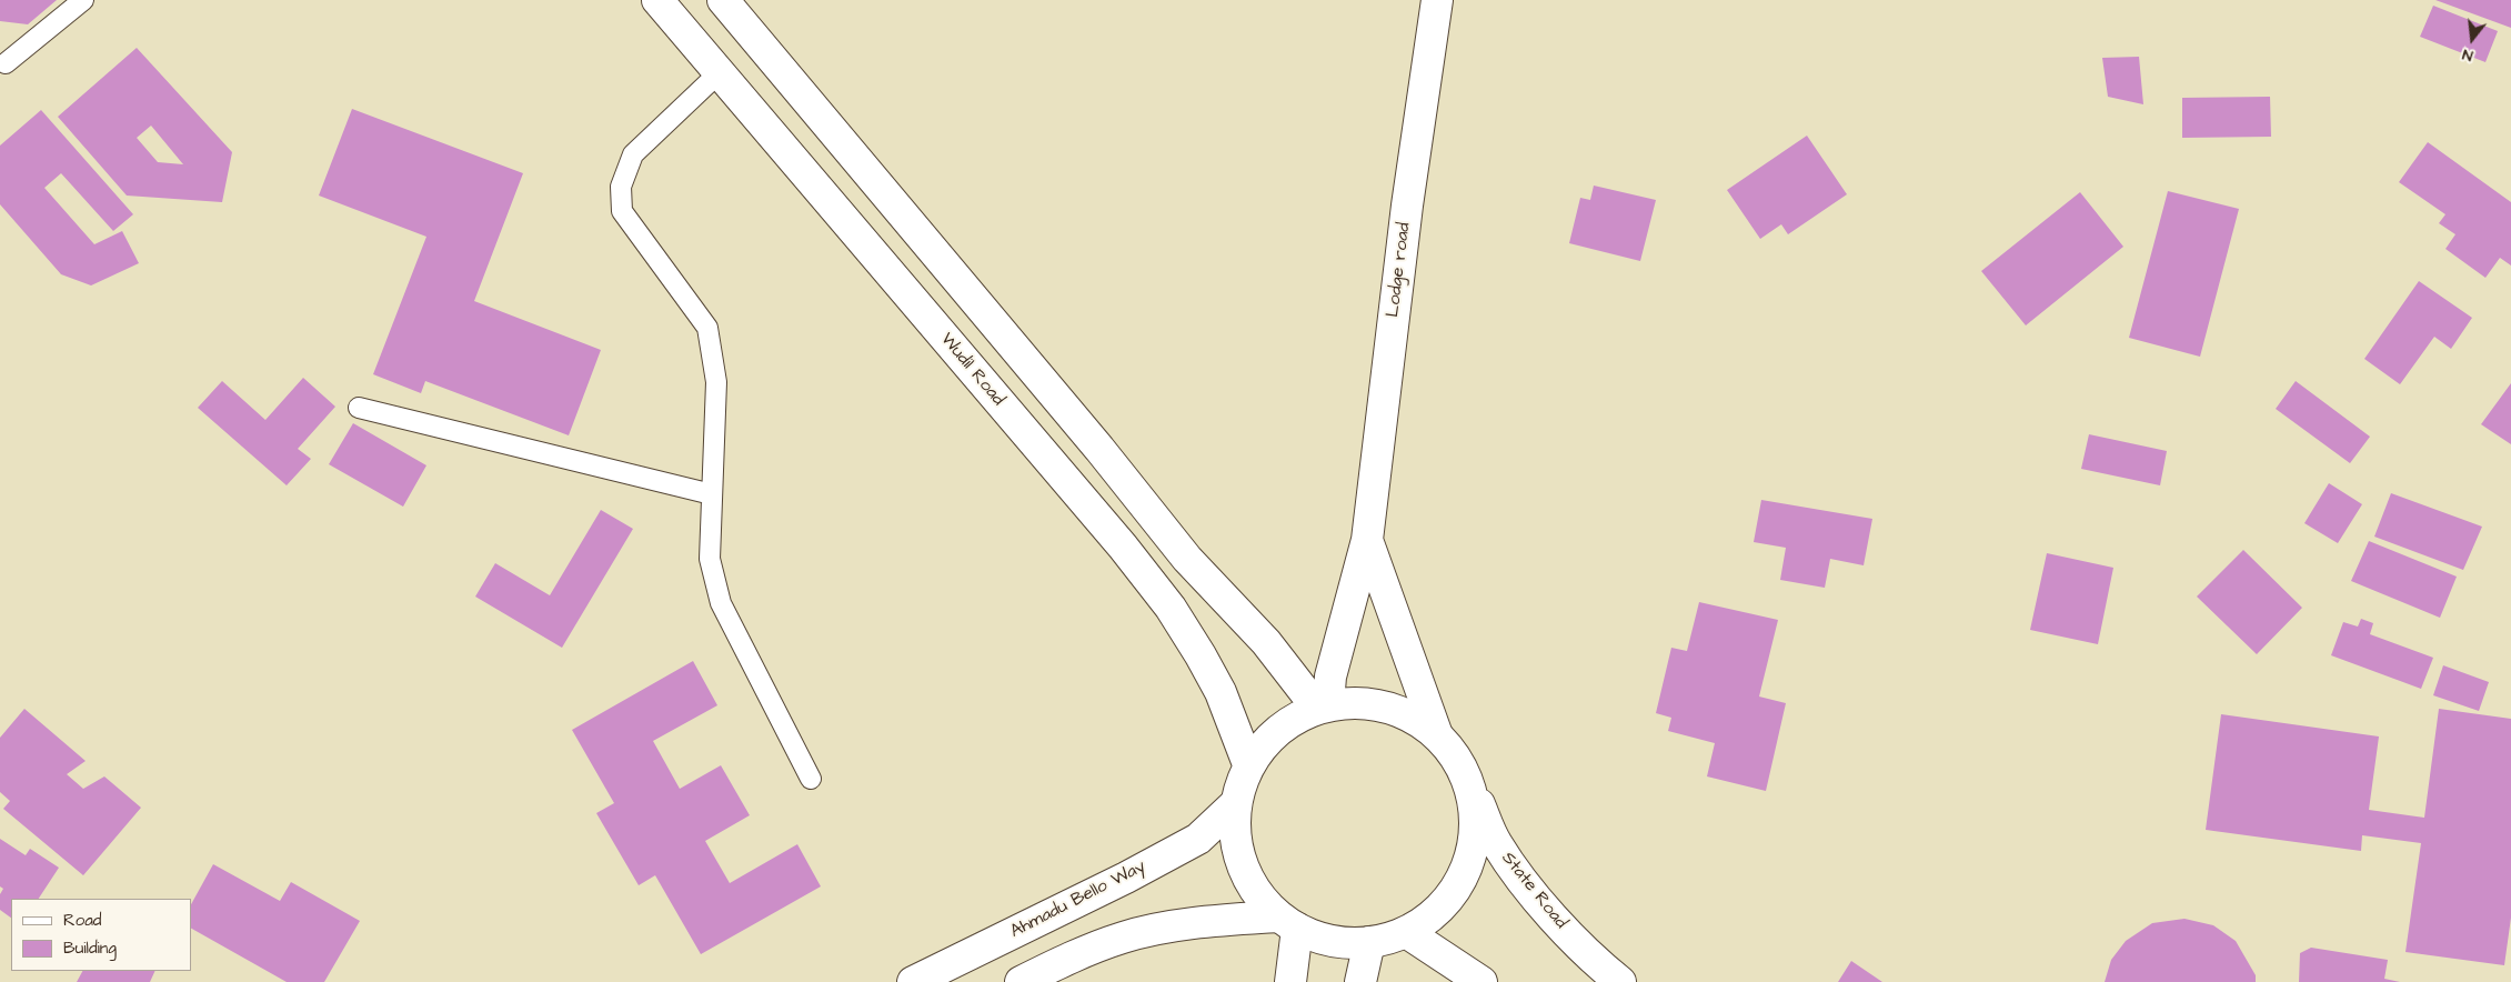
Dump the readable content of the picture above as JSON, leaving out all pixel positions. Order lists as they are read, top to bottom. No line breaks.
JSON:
{"streets":{"main road":["Lodge road","Wudil Road","State Road","Ahmadu Bello Way"]},"legend":["Road","Building"],"north":"bottom"}
